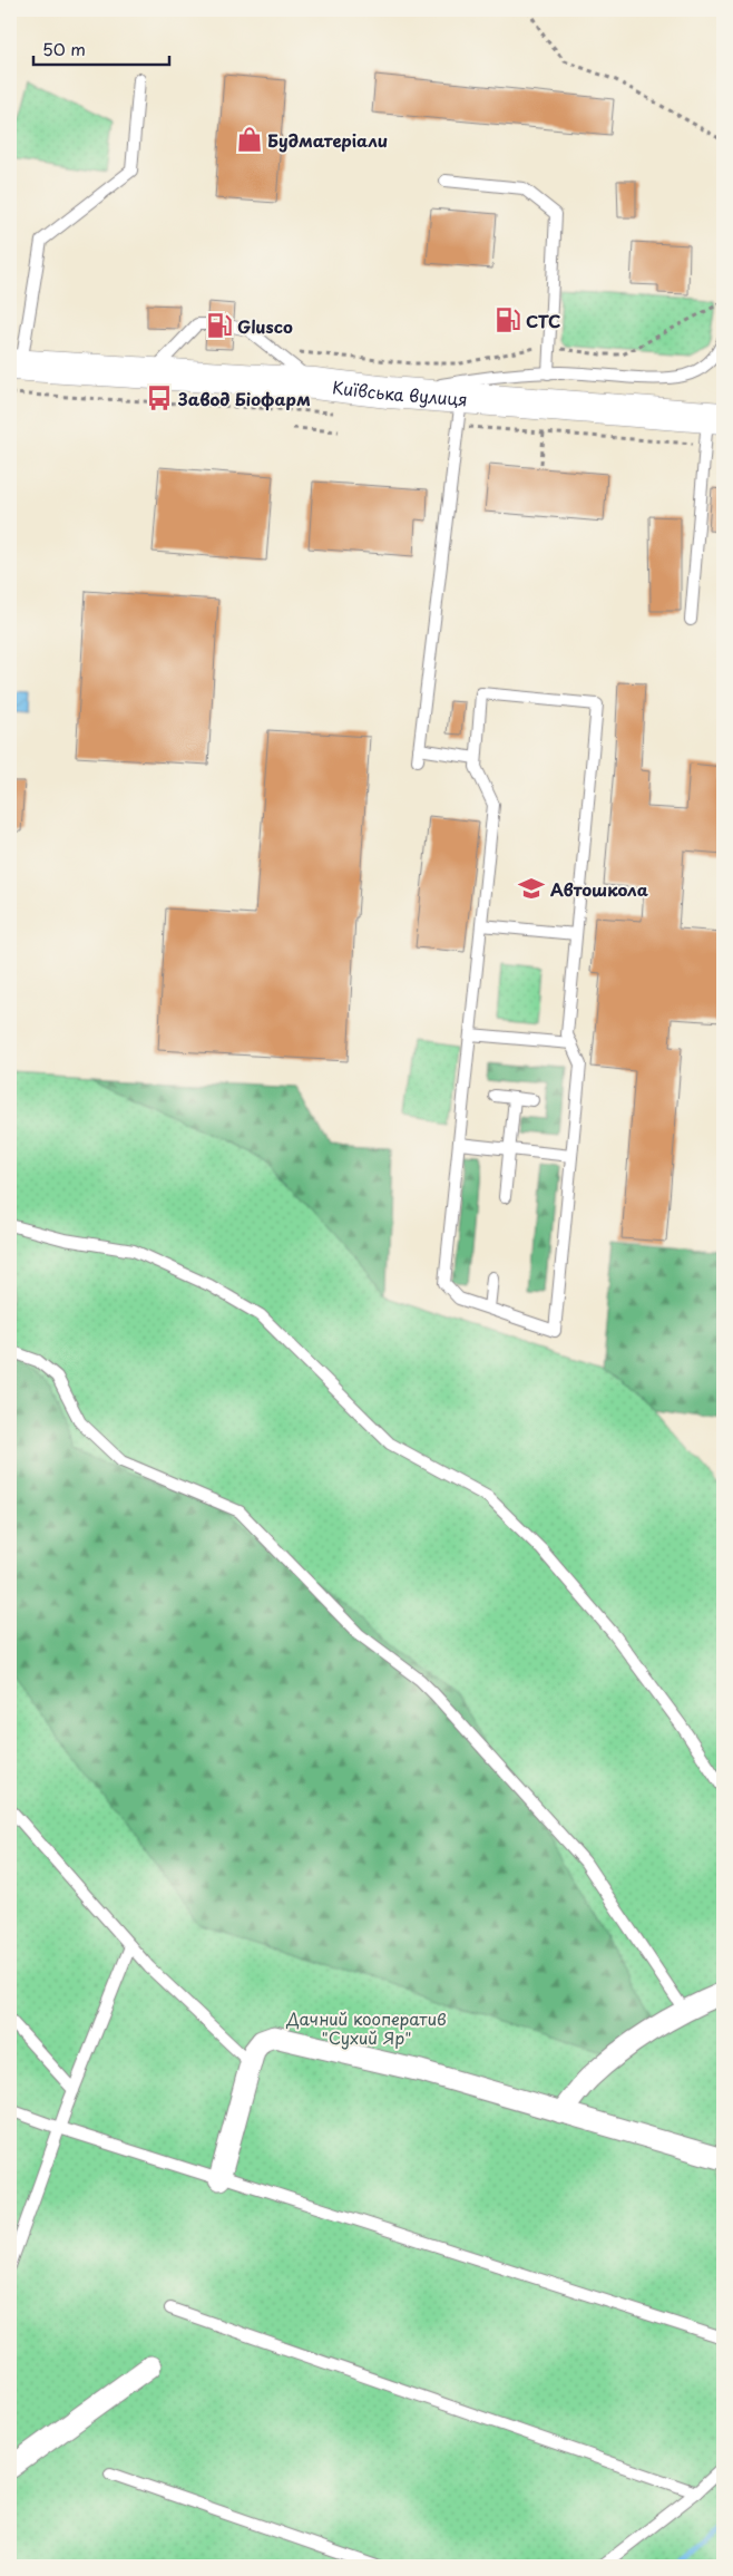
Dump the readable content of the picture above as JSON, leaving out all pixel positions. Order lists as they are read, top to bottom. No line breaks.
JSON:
{"streets":{"main road":["Київська вулиця"]},"parks":["Дачний кооператив \"Сухий Яр\""],"places":{"shop":["Будматеріали"],"fuel station":["СТС","Glusco"],"bus stop":["Завод Біофарм"],"school or university":["Автошкола"]},"scale_bar":"50 m"}
